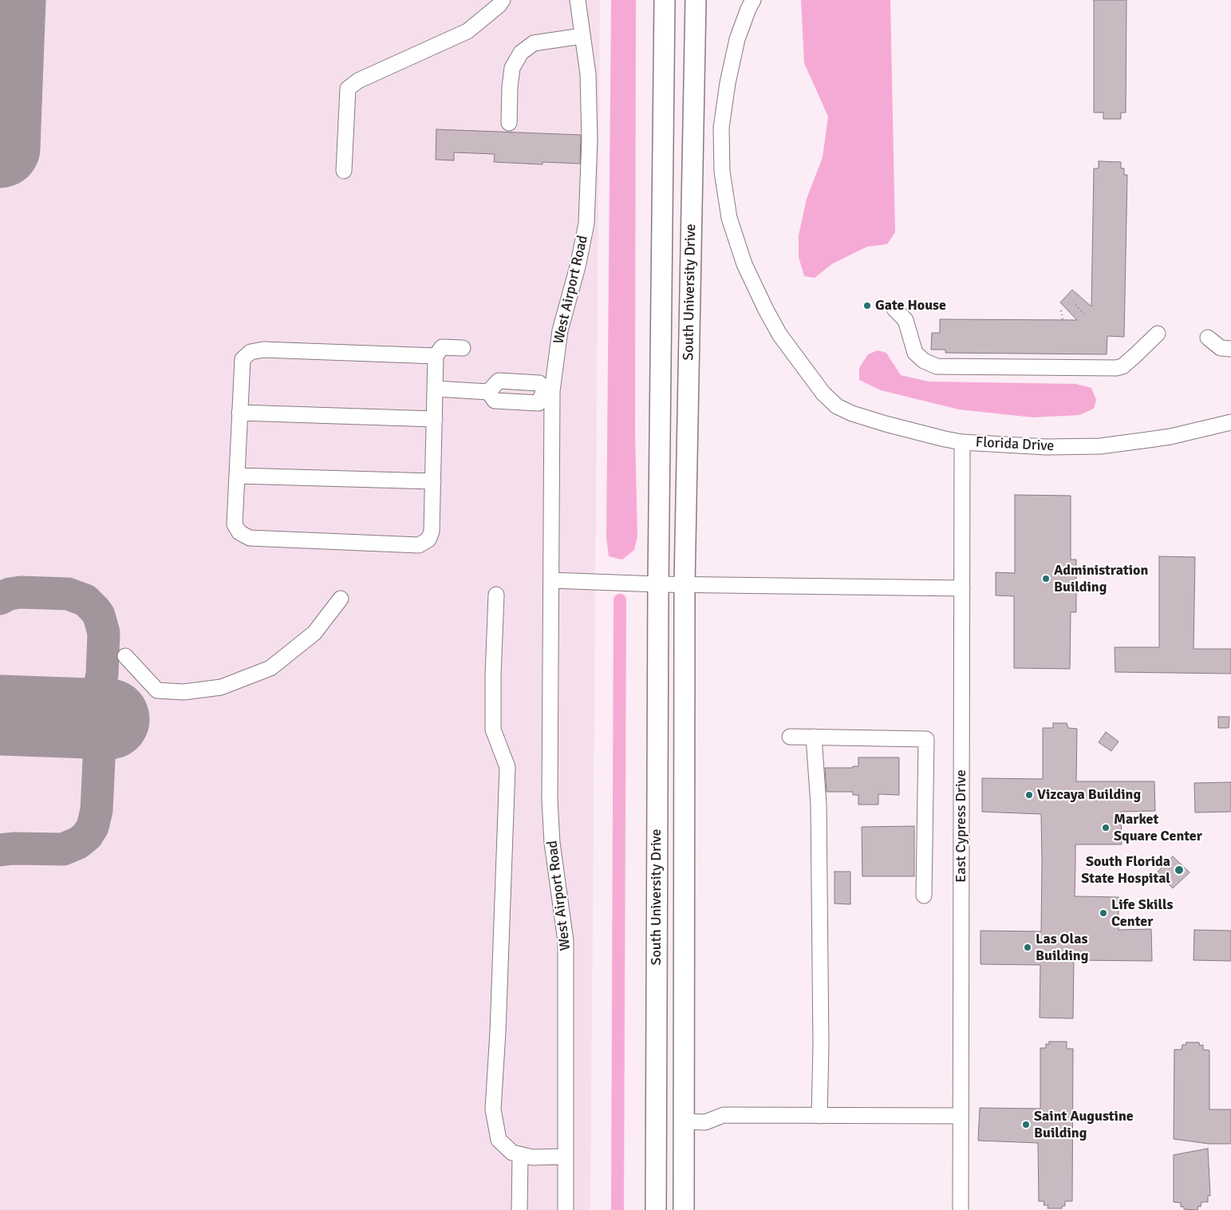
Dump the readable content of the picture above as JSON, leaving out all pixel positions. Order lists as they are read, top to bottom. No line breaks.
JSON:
{"streets":{"main road":["South University Drive"],"street":["West Airport Road","Florida Drive","East Cypress Drive"]},"crossings":[["Florida Drive","East Cypress Drive"]],"places":["Gate House","Administration Building","Vizcaya Building","Market Square Center","South Florida State Hospital","Life Skills Center","Las Olas Building","Saint Augustine Building"]}
